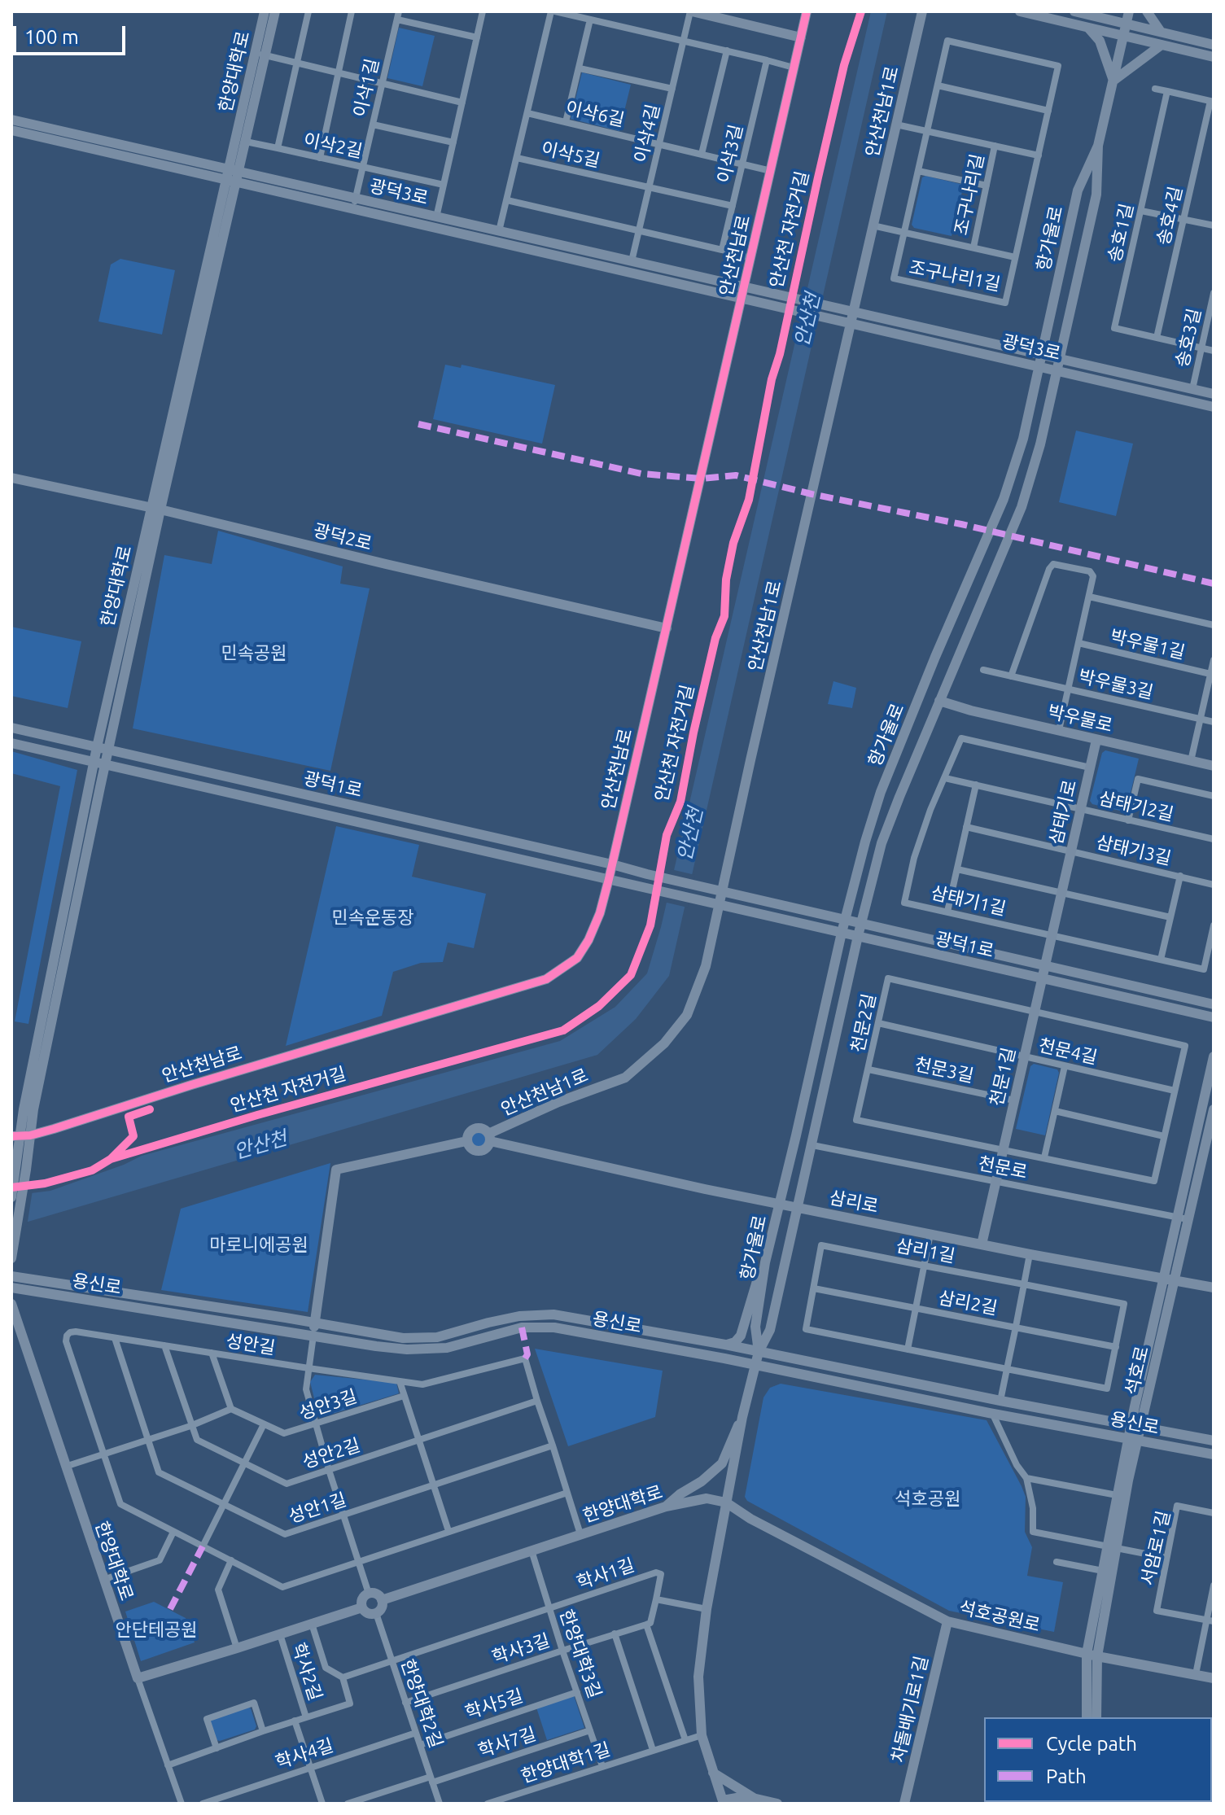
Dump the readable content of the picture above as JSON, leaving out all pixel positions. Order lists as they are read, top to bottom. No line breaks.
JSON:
{"streets":{"street":["한양대학로","이삭1길","안산천남1로","이삭6길","이삭4길","이삭2길","이삭3길","이삭5길","광덕3로","조구나리길","송호4길","송호1길","항가울로","안산천남로","조구나리1길","송호3길","광덕2로","박우물1길","박우물3길","박우물로","광덕1로","삼태기2길","삼태기로","삼태기3길","삼태기1길","천문2길","천문4길","천문3길","천문1길","천문로","삼리로","삼리1길","용신로","삼리2길","성안길","석호로","성안3길","성안2길","성안1길","서암로1길","학사1길","석호공원로","학사3길","한양대학3길","학사2길","한양대학2길","학사5길","차돌배기로1길","학사7길","학사4길","한양대학1길"],"cycle path":["안산천 자전거길"]},"crossings":[["한양대학로","광덕3로"],["한양대학로","항가울로"],["한양대학로","안산천남로"],["한양대학로","광덕2로"],["한양대학로","광덕1로"],["한양대학로","성안길"],["한양대학로","석호공원로"],["한양대학로","한양대학3길"],["한양대학로","한양대학2길"],["이삭1길","이삭2길"],["이삭1길","광덕3로"],["안산천남1로","광덕3로"],["안산천남1로","조구나리길"],["안산천남1로","광덕1로"],["안산천남1로","삼리로"],["이삭6길","이삭4길"],["이삭6길","이삭3길"],["이삭6길","안산천남로"],["이삭4길","이삭5길"],["이삭4길","광덕3로"],["이삭3길","이삭5길"],["광덕3로","항가울로"],["광덕3로","안산천남로"],["광덕3로","송호3길"],["조구나리길","조구나리1길"],["송호4길","송호1길"],["송호1길","송호3길"],["항가울로","박우물로"],["항가울로","광덕1로"],["항가울로","천문로"],["항가울로","삼리로"],["항가울로","용신로"],["항가울로","석호공원로"],["항가울로","한양대학1길"],["안산천남로","광덕2로"],["안산천남로","광덕1로"],["박우물로","삼태기로"],["광덕1로","삼태기로"],["광덕1로","천문1길"],["삼태기2길","삼태기로"],["삼태기2길","삼태기1길"],["삼태기로","삼태기3길"],["삼태기로","삼태기1길"],["삼태기로","천문1길"],["삼태기3길","삼태기1길"],["천문2길","천문4길"],["천문2길","천문3길"],["천문2길","천문1길"],["천문4길","천문1길"],["천문3길","천문1길"],["천문1길","천문로"],["천문1길","삼리로"],["천문로","석호로"],["삼리로","석호로"],["삼리1길","삼리2길"],["용신로","석호로"],["성안길","성안2길"],["성안길","성안1길"],["석호로","석호공원로"],["학사1길","학사3길"],["학사1길","한양대학3길"],["학사1길","학사2길"],["학사1길","한양대학2길"],["석호공원로","차돌배기로1길"],["학사3길","한양대학3길"],["학사3길","한양대학2길"],["한양대학3길","학사5길"],["한양대학3길","학사7길"],["한양대학3길","한양대학1길"],["학사2길","한양대학2길"],["한양대학2길","학사5길"],["한양대학2길","학사7길"],["한양대학2길","학사4길"]],"water":["안산천"],"parks":["민속공원","민속운동장","마로니에공원","석호공원","안단테공원"],"legend":["Cycle path","Path"],"scale_bar":"100 m"}
